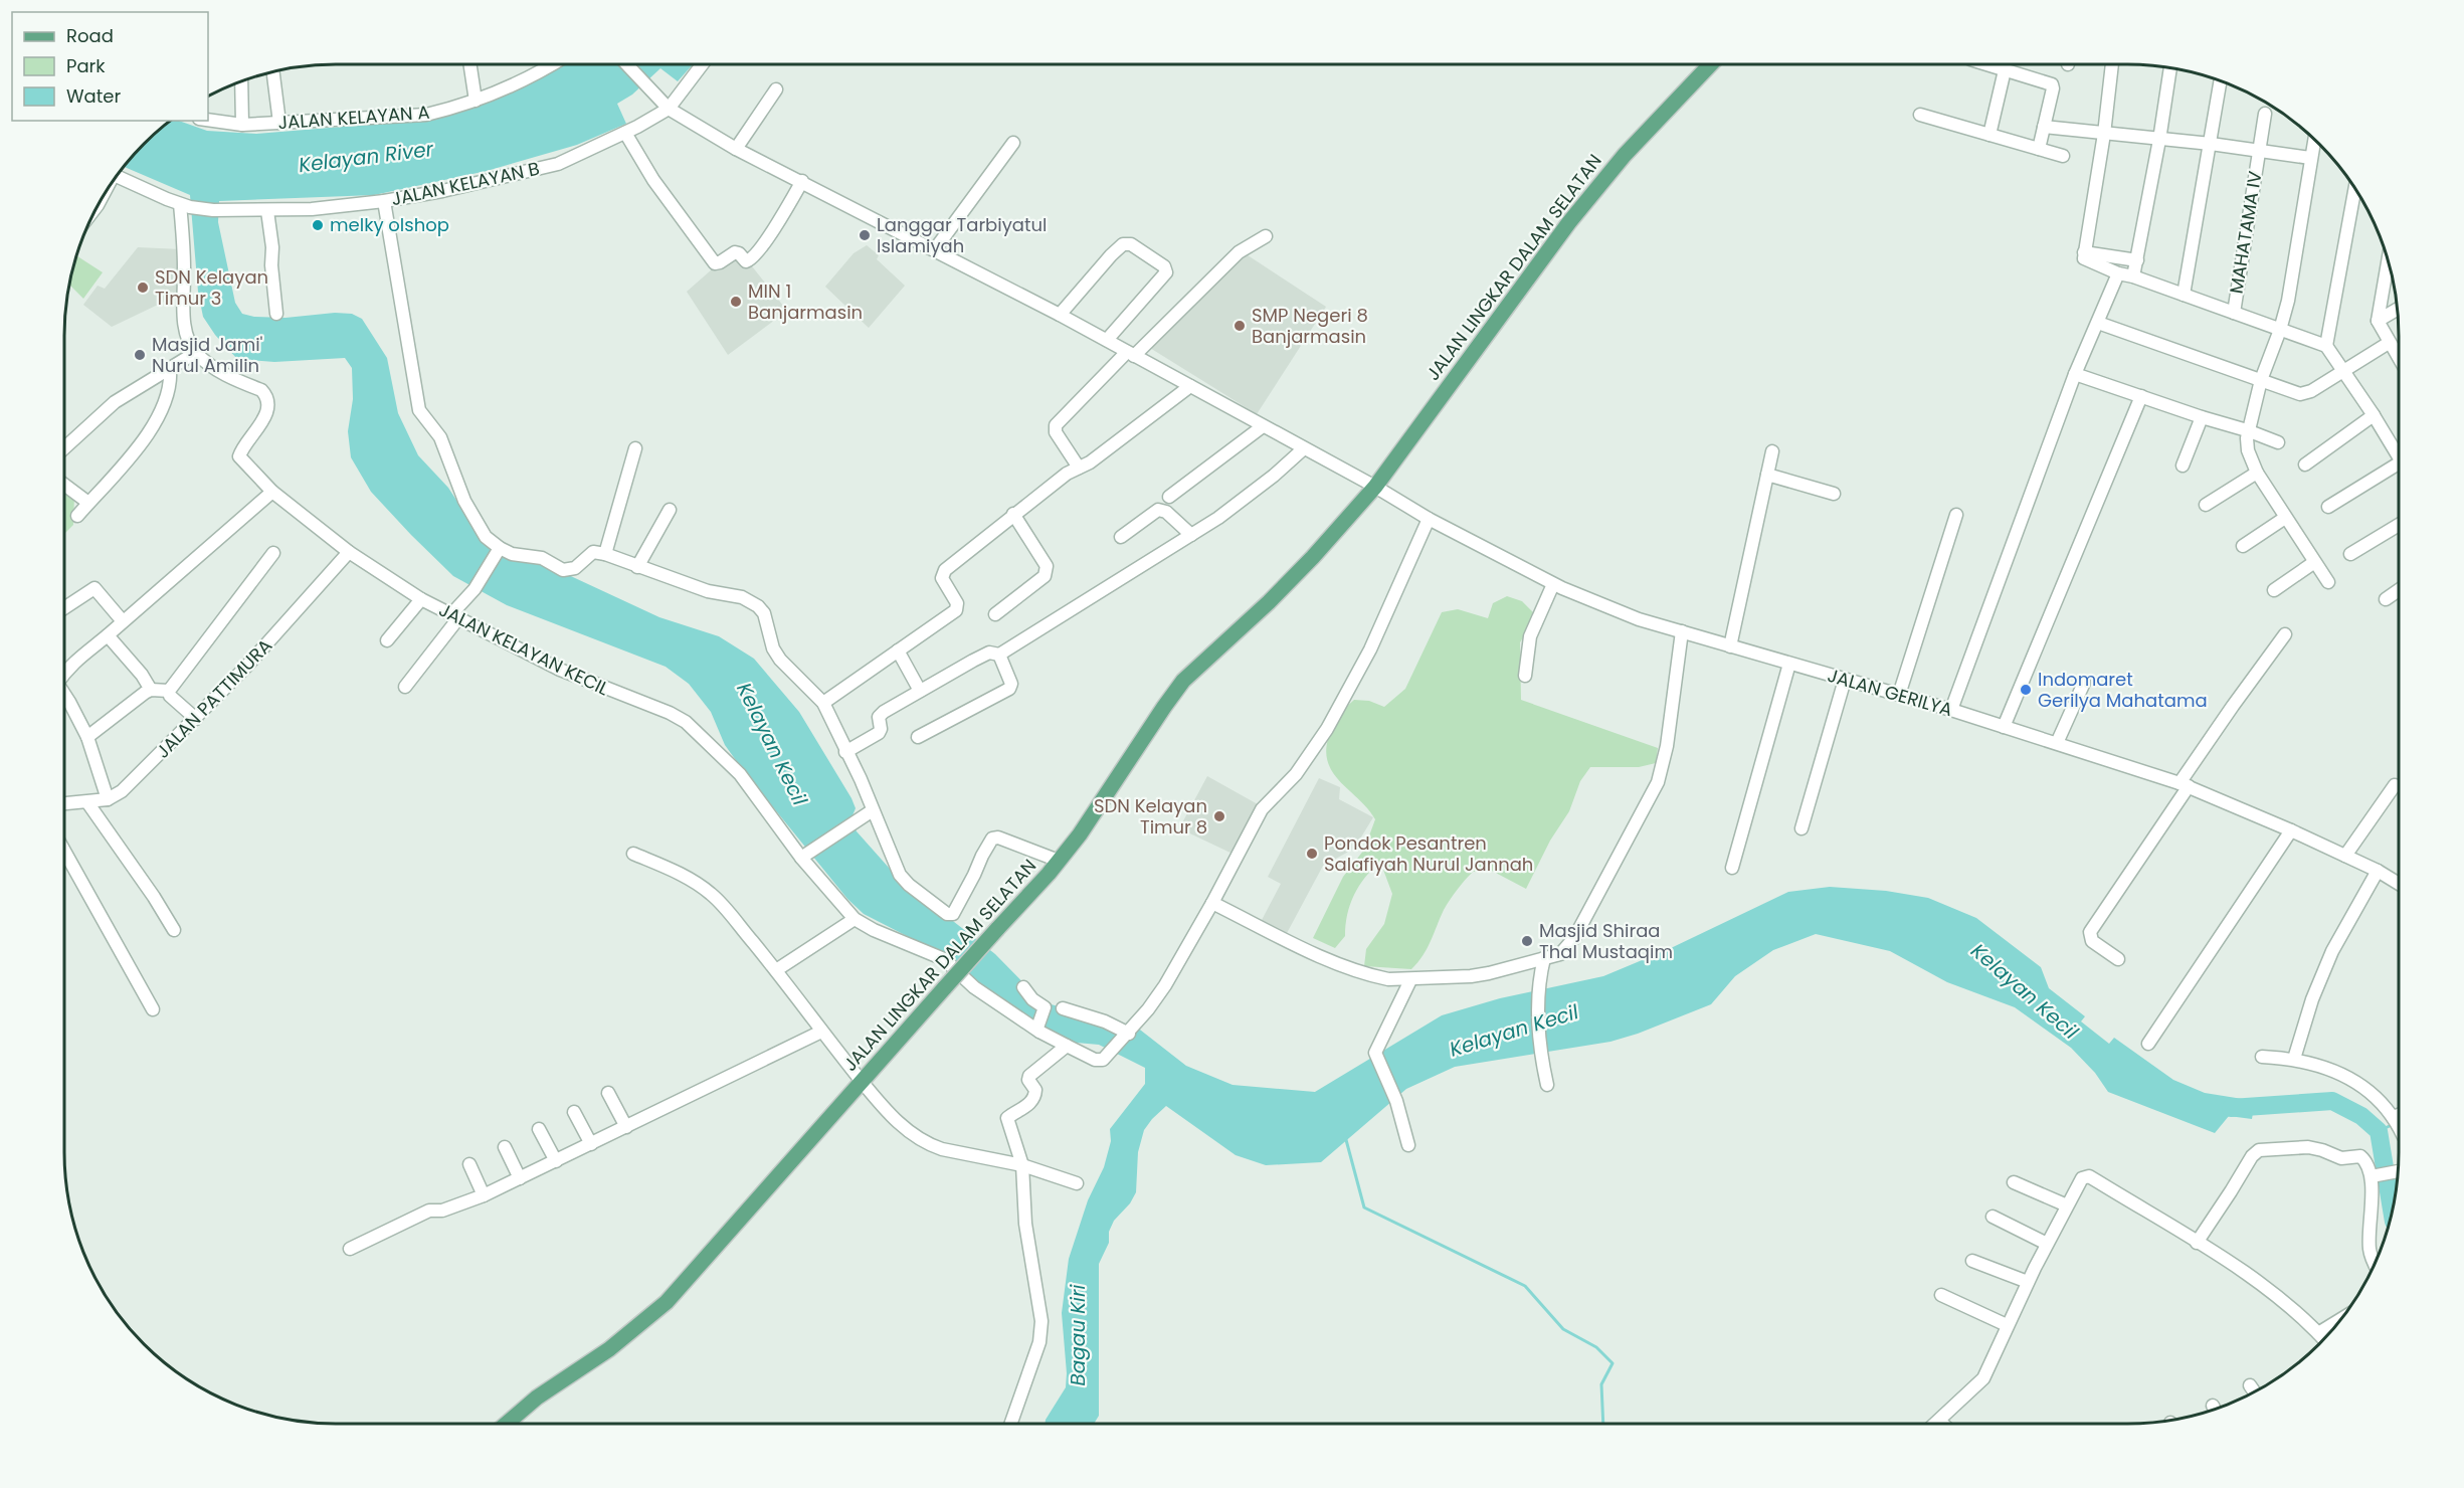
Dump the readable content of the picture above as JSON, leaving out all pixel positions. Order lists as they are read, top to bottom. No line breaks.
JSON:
{"streets":{"main road":["JALAN LINGKAR DALAM SELATAN"],"street":["JALAN KELAYAN A","JALAN KELAYAN B","MAHATAMA IV","JALAN KELAYAN KECIL","JALAN GERILYA","JALAN PATTIMURA"]},"crossings":[["JALAN KELAYAN B","JALAN GERILYA"],["JALAN LINGKAR DALAM SELATAN","JALAN GERILYA"],["JALAN KELAYAN KECIL","JALAN PATTIMURA"]],"water":["Kelayan River","Kelayan Kecil","Bagau Kiri"],"places":["melky olshop","Langgar Tarbiyatul Islamiyah","SDN Kelayan Timur 3","MIN 1 Banjarmasin","SMP Negeri 8 Banjarmasin","Masjid Jami' Nurul Amilin","Indomaret Gerilya Mahatama","SDN Kelayan Timur 8","Pondok Pesantren Salafiyah Nurul Jannah","Masjid Shiraa Thal Mustaqim"],"legend":["Road","Park","Water"]}
